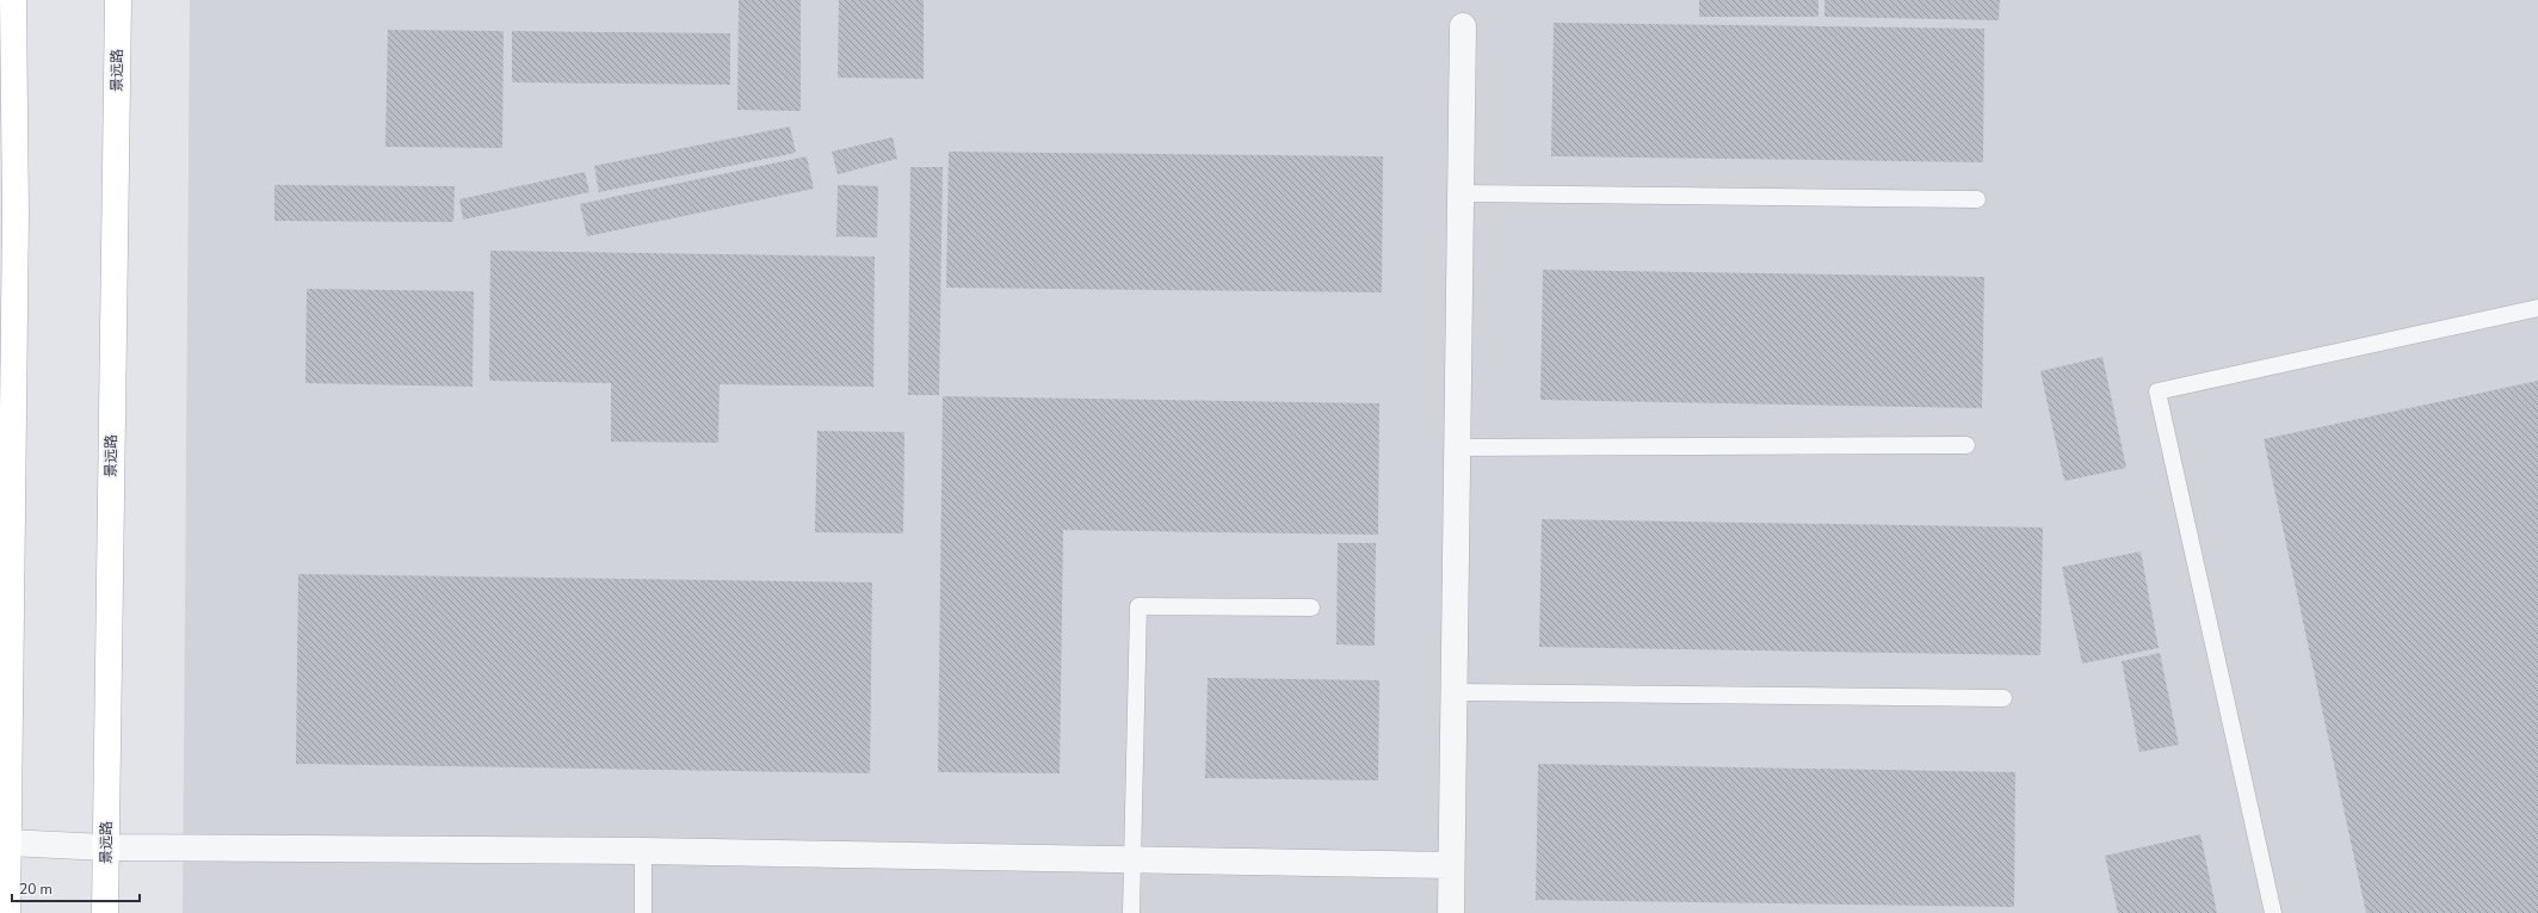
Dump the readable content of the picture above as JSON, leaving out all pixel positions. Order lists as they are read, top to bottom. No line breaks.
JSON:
{"streets":{"main road":["景远路"]},"scale_bar":"20 m"}
